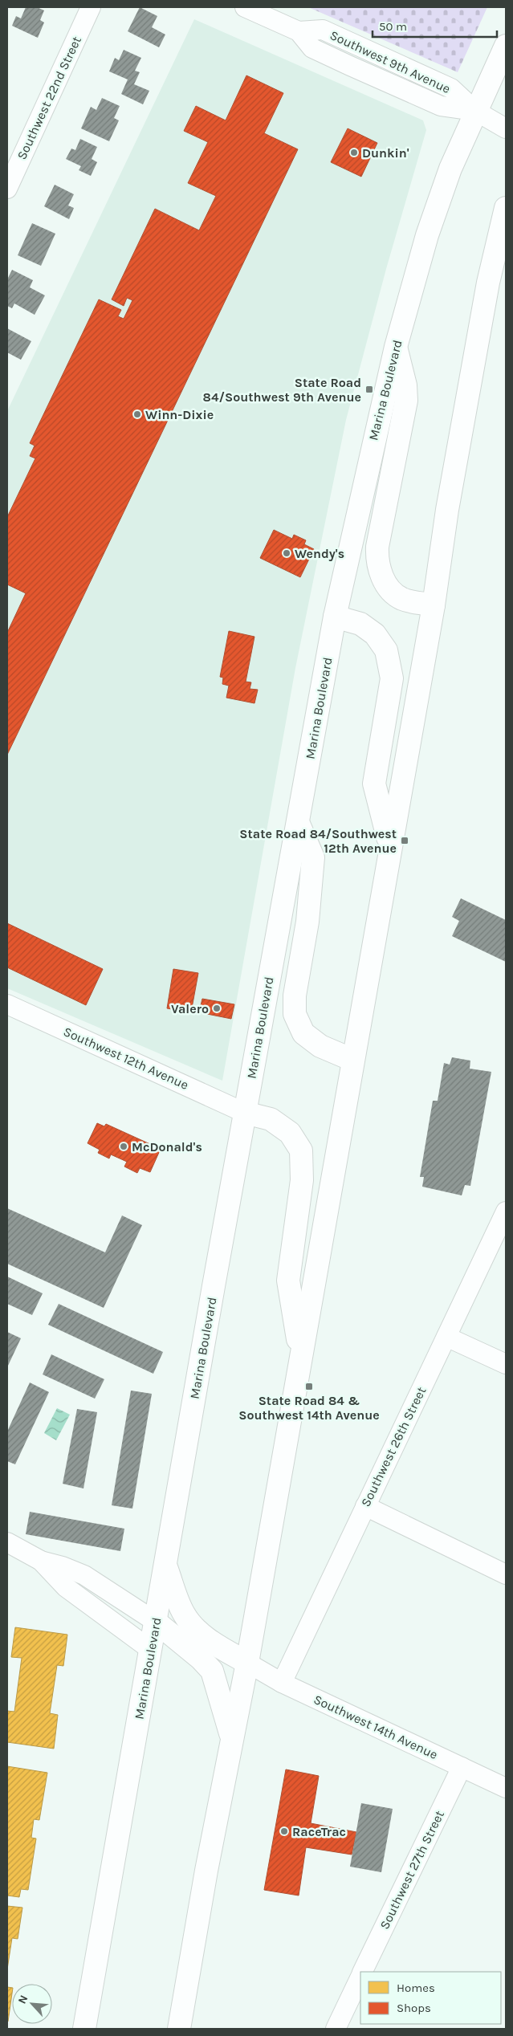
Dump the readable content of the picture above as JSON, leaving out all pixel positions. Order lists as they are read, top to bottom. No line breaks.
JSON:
{"streets":{"main road":["Marina Boulevard"],"street":["Southwest 9th Avenue","Southwest 22nd Street","Southwest 12th Avenue","Southwest 26th Street","Southwest 14th Avenue","Southwest 27th Street"]},"crossings":[["Southwest 9th Avenue","Marina Boulevard"],["Marina Boulevard","Southwest 12th Avenue"],["Southwest 26th Street","Southwest 14th Avenue"],["Southwest 14th Avenue","Southwest 27th Street"]],"places":{"other":["Dunkin'","Winn-Dixie","Wendy's","Valero","McDonald's","RaceTrac"],"transit":["State Road 84/Southwest 9th Avenue","State Road 84/Southwest 12th Avenue","State Road 84 & Southwest 14th Avenue"]},"legend":["Homes","Shops"],"scale_bar":"50 m","north":"top left"}
